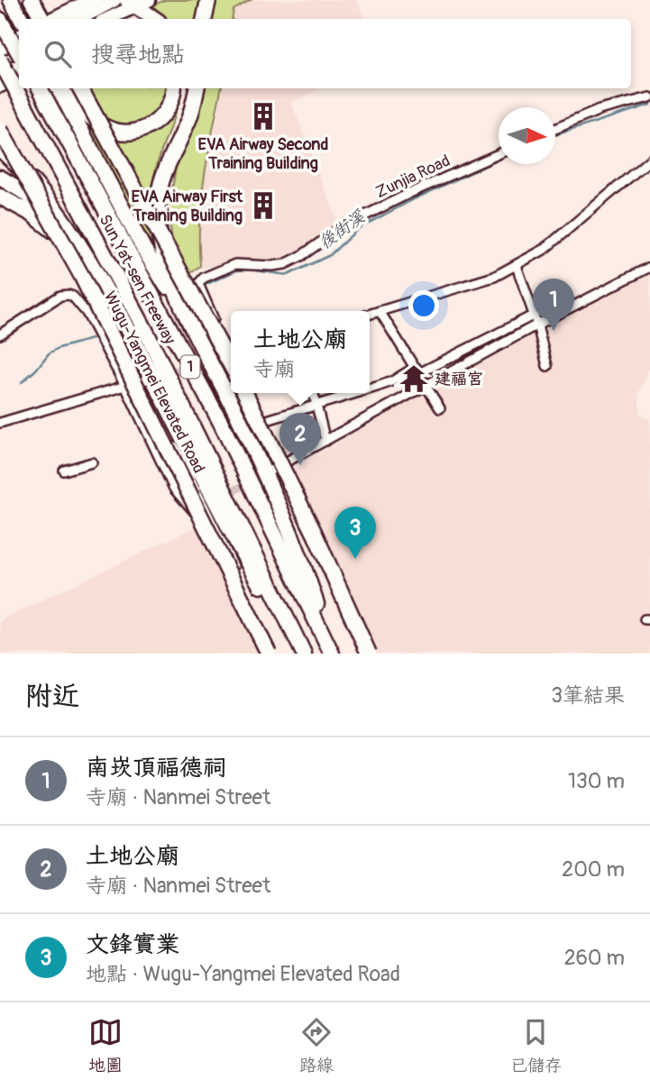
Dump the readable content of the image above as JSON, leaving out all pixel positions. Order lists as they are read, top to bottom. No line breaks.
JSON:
{"streets":{"highway":["Sun Yat-sen Freeway","1","Wugu-Yangmei Elevated Road"],"street":["Zunjia Road"]},"water":["後街溪"],"places":{"building":["EVA Airway Second Training Building","EVA Airway First Training Building"],"temple":["建福宮"]},"north":"right","page":{"search":"搜尋地點","pins":["1","2","3"],"popup":["土地公廟","寺廟"],"heading":["附近","3筆結果"],"list":[{"mark":"1","name":"南崁頂福德祠","note":"寺廟 · Nanmei Street","value":"130 m"},{"mark":"2","name":"土地公廟","note":"寺廟 · Nanmei Street","value":"200 m"},{"mark":"3","name":"文鋒實業","note":"地點 · Wugu-Yangmei Elevated Road","value":"260 m"}],"nav":["地圖","路線","已儲存"]}}
